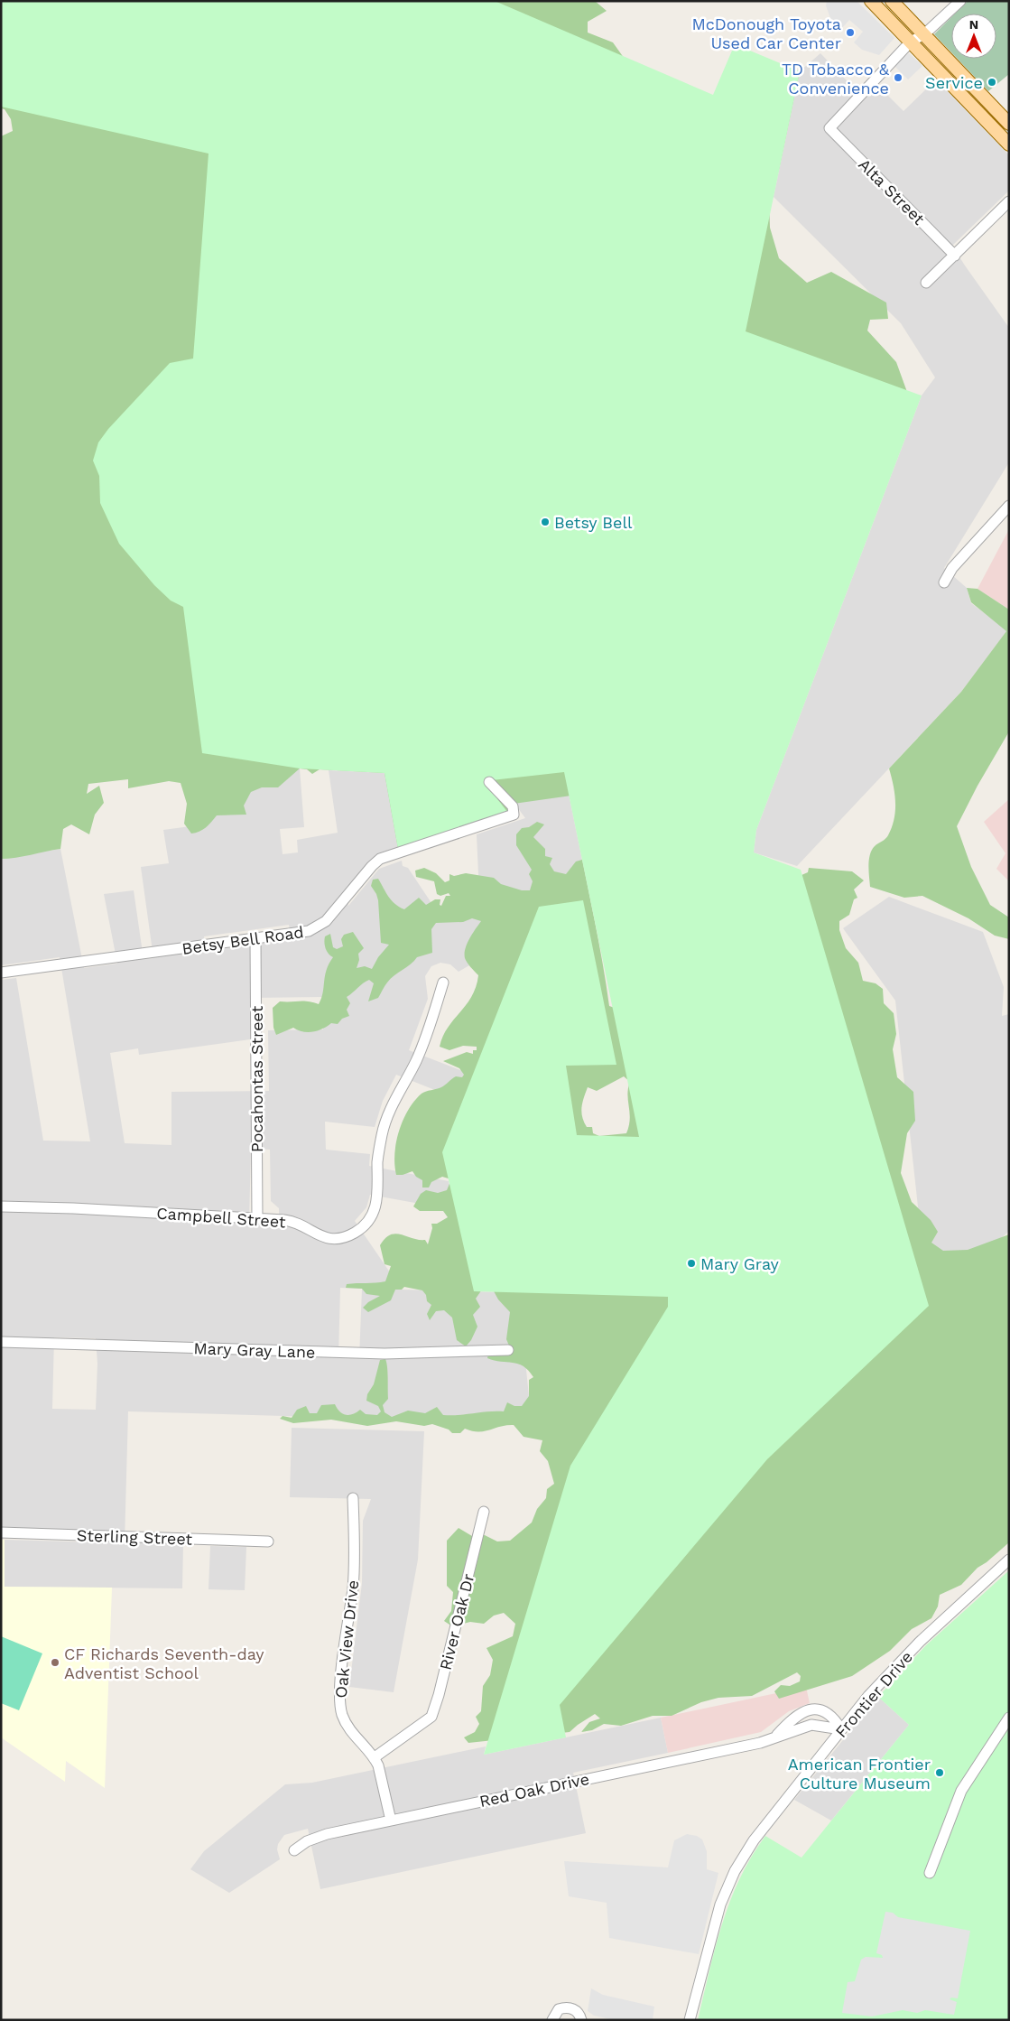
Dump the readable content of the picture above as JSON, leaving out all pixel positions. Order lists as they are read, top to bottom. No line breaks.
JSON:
{"streets":{"street":["Alta Street","Betsy Bell Road","Pocahontas Street","Campbell Street","Mary Gray Lane","Sterling Street","River Oak Dr","Oak View Drive","Frontier Drive","Red Oak Drive"]},"crossings":[["Betsy Bell Road","Pocahontas Street"],["Pocahontas Street","Campbell Street"],["River Oak Dr","Oak View Drive"],["Oak View Drive","Red Oak Drive"],["Frontier Drive","Red Oak Drive"]],"places":["McDonough Toyota Used Car Center","TD Tobacco & Convenience","Service","Betsy Bell","Mary Gray","CF Richards Seventh-day Adventist School","American Frontier Culture Museum"],"north":"top"}
